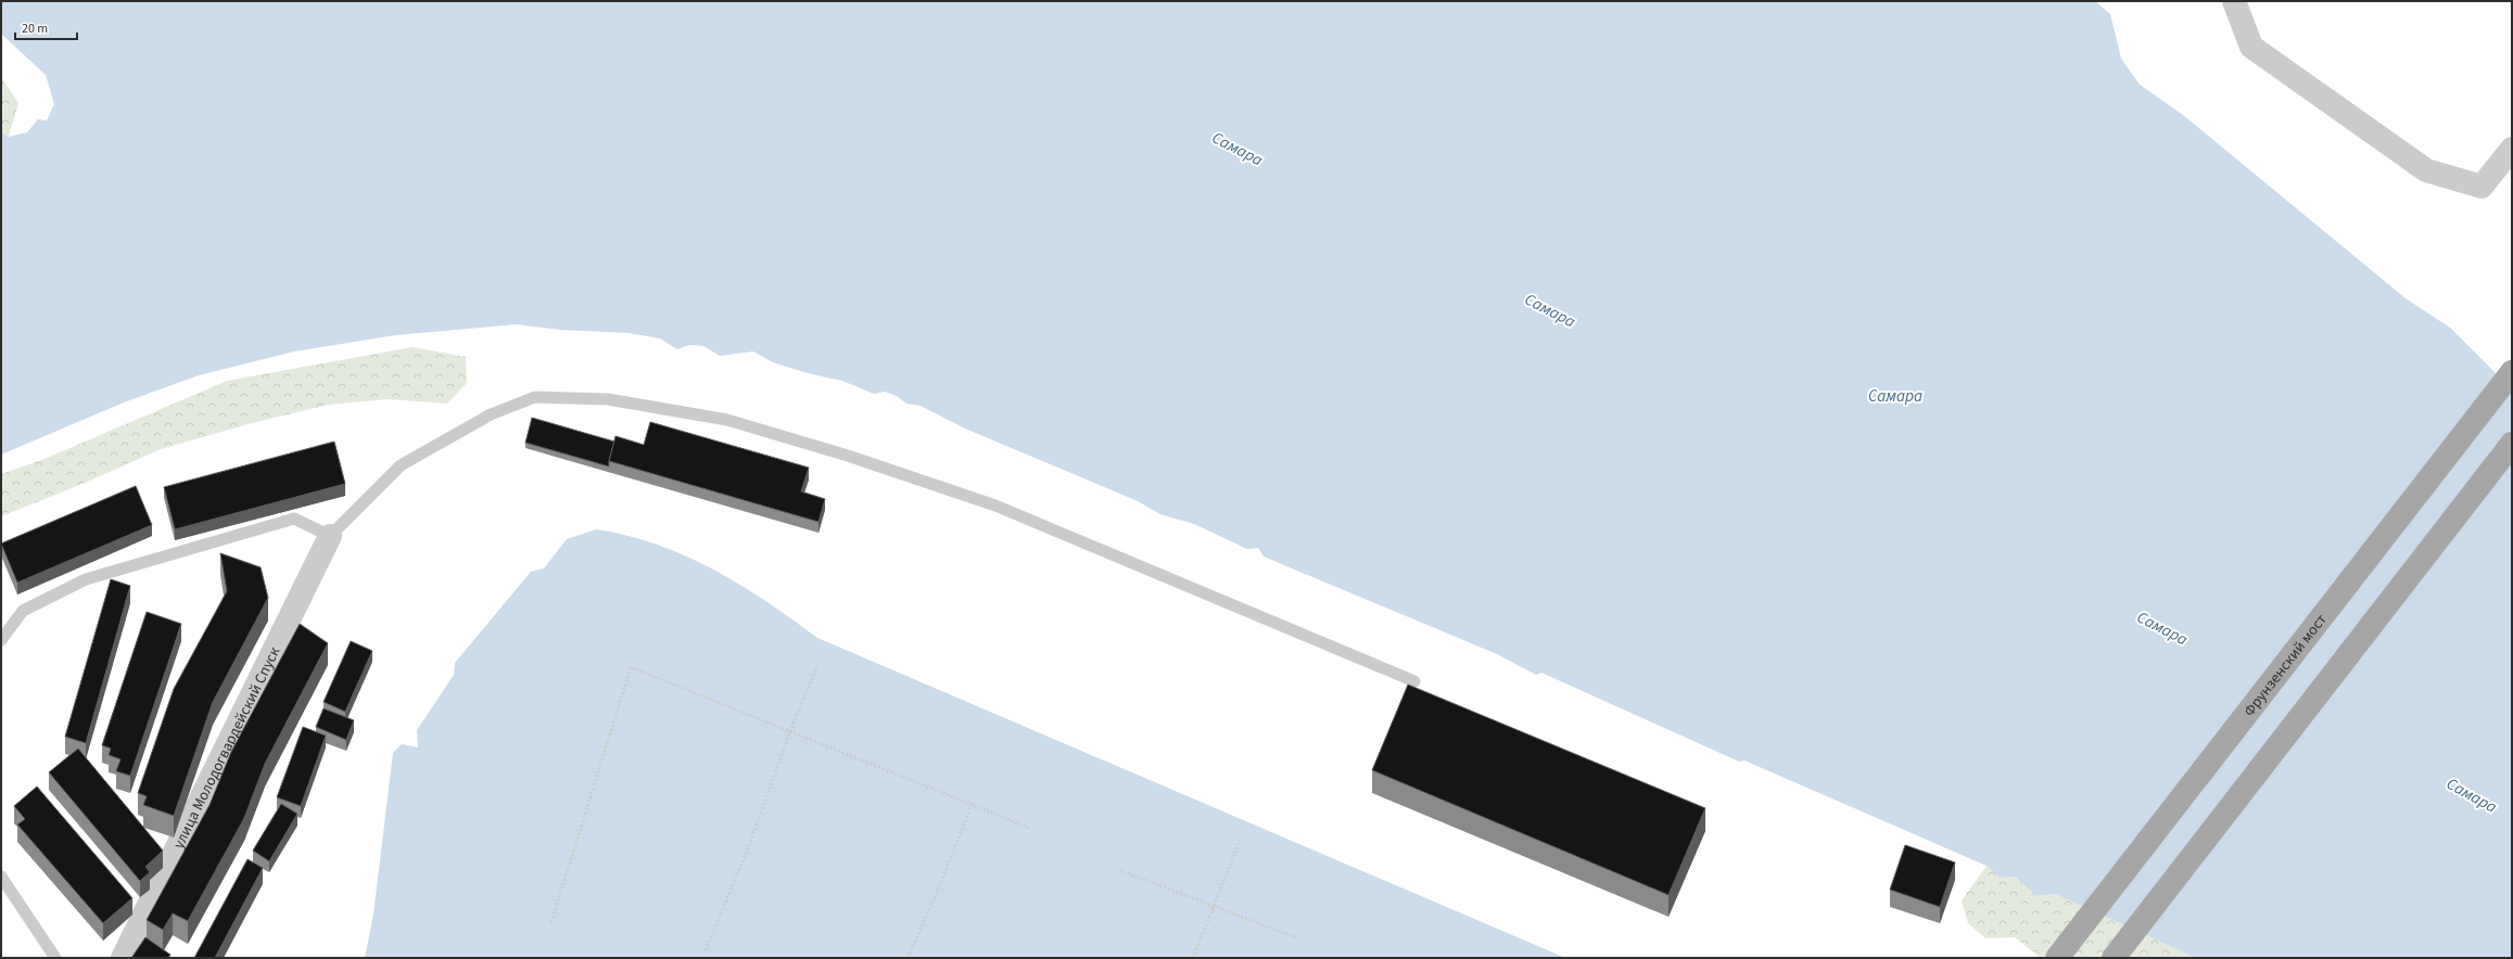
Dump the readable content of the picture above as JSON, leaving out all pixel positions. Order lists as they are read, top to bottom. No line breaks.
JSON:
{"streets":{"main road":["Фрунзенский мост"],"street":["улица Молодогвардейский Спуск"]},"water":["Самара"],"scale_bar":"20 m"}
